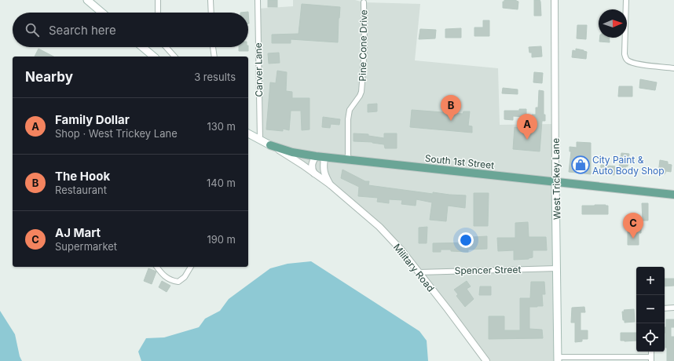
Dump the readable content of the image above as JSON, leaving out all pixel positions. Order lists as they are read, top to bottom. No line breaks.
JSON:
{"streets":{"main road":["South 1st Street","West Trickey Lane"],"street":["Pine Cone Drive","Carver Lane","Military Road","Spencer Street"]},"crossings":[["Pine Cone Drive","South 1st Street"],["Carver Lane","South 1st Street"],["South 1st Street","West Trickey Lane"],["South 1st Street","Military Road"],["West Trickey Lane","Spencer Street"],["Military Road","Spencer Street"]],"places":{"shop":["City Paint & Auto Body Shop"]},"north":"right","page":{"search":"Search here","heading":["Nearby","3 results"],"pins":["B","A","C"],"list":[{"mark":"A","name":"Family Dollar","note":"Shop · West Trickey Lane","value":"130 m"},{"mark":"B","name":"The Hook","note":"Restaurant","value":"140 m"},{"mark":"C","name":"AJ Mart","note":"Supermarket","value":"190 m"}],"map_buttons":["+","−"]}}
